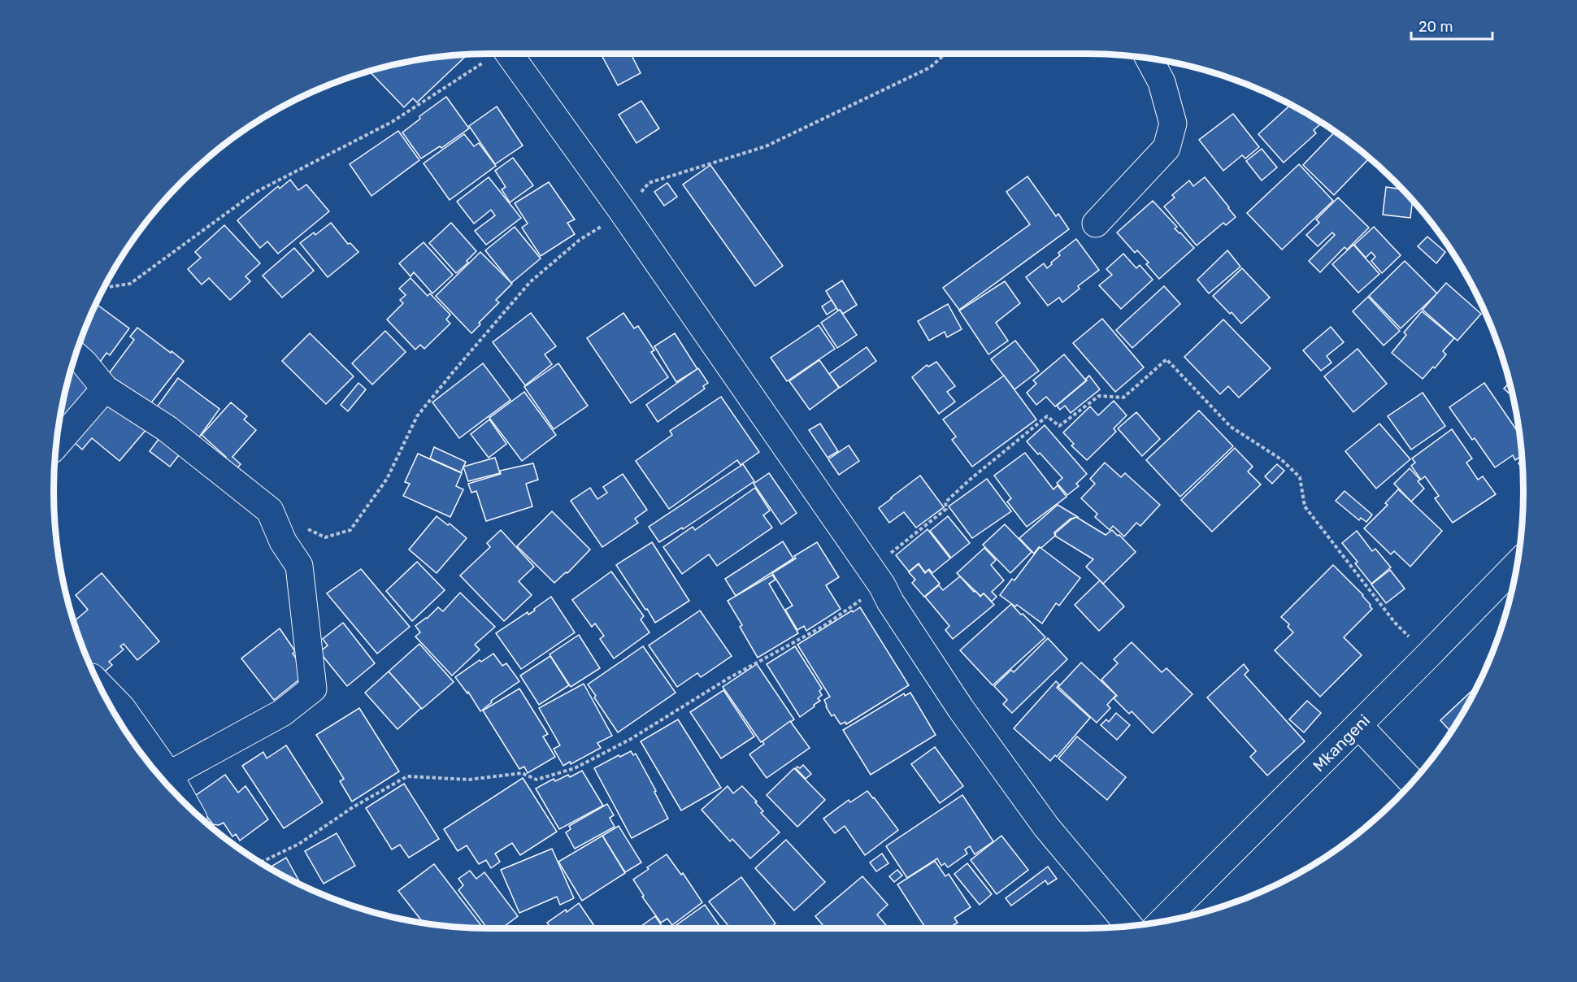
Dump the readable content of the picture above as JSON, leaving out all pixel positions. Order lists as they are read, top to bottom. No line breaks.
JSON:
{"streets":{"street":["Mkangeni"]},"scale_bar":"20 m"}
